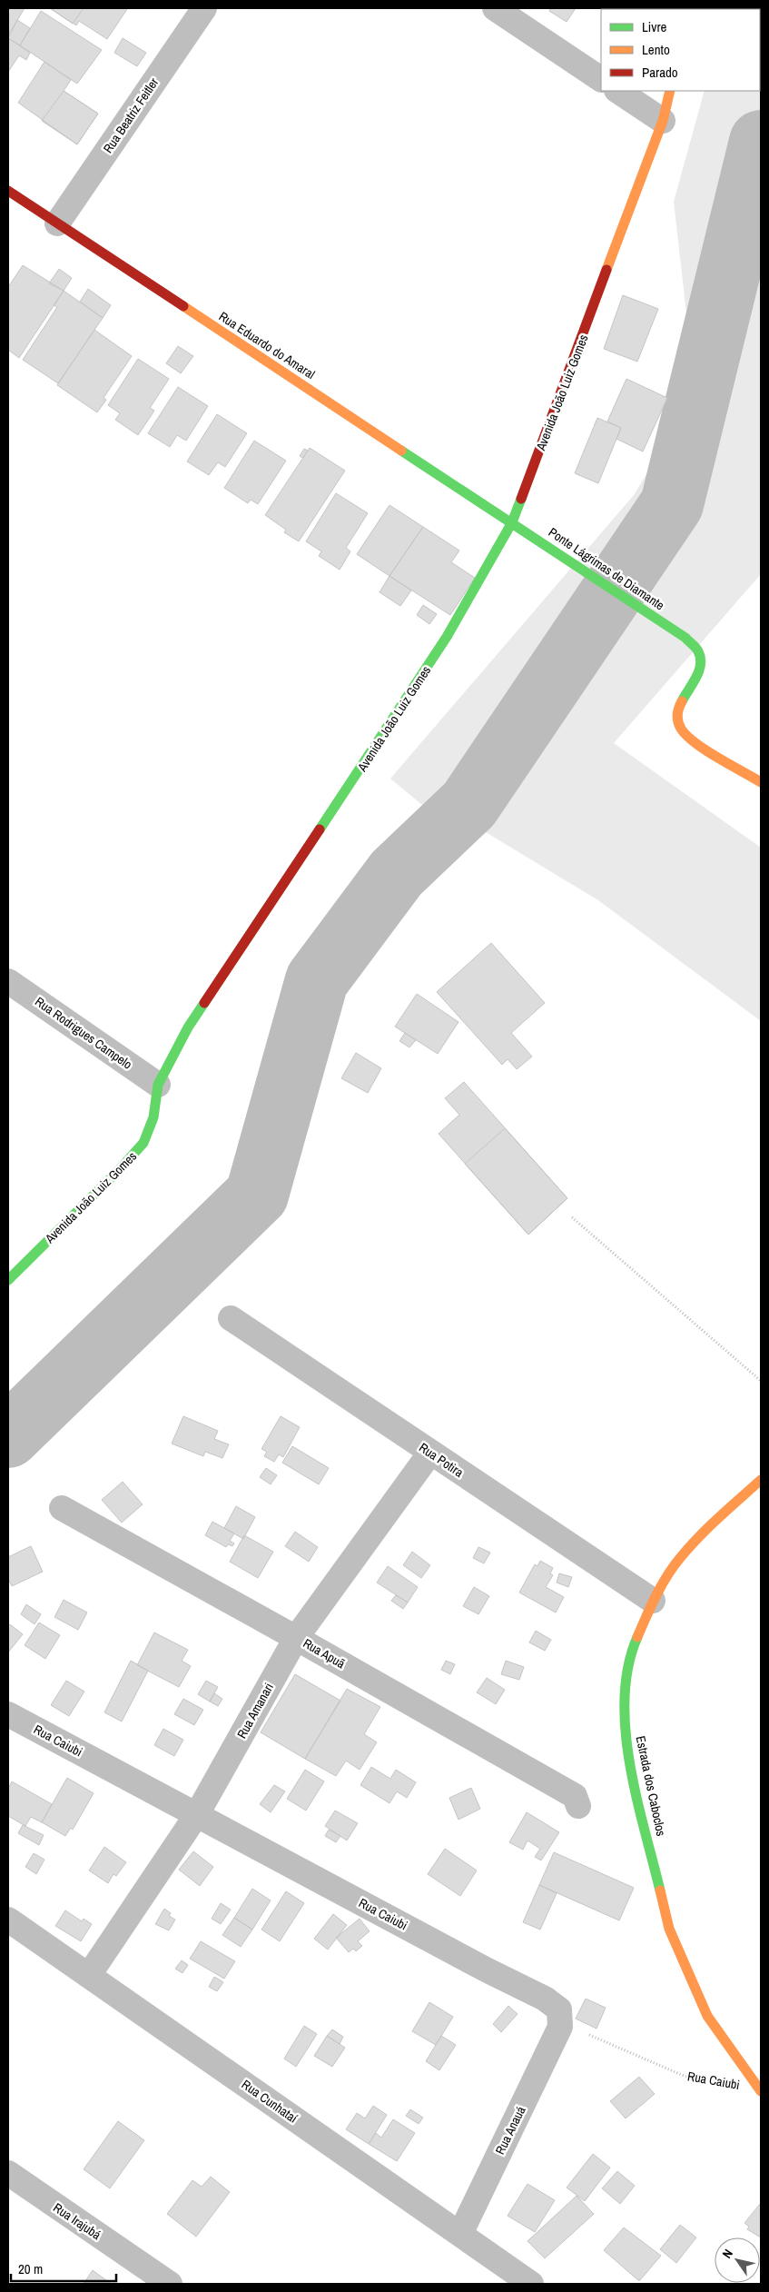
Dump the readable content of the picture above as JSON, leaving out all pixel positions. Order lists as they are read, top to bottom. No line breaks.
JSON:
{"streets":{"street":["Rua Beatriz Feitler","Rua Eduardo do Amaral","Avenida João Luiz Gomes","Ponte Lágrimas de Diamante","Rua Rodrigues Campelo","Rua Potira","Rua Apuã","Rua Amanari","Rua Caiubi","Estrada dos Caboclos","Rua Cunhataí","Rua Anauá","Rua Irajubá"]},"crossings":[["Rua Beatriz Feitler","Rua Eduardo do Amaral"],["Rua Eduardo do Amaral","Avenida João Luiz Gomes"],["Rua Eduardo do Amaral","Ponte Lágrimas de Diamante"],["Avenida João Luiz Gomes","Ponte Lágrimas de Diamante"],["Avenida João Luiz Gomes","Rua Rodrigues Campelo"],["Rua Potira","Rua Amanari"],["Rua Potira","Estrada dos Caboclos"],["Rua Apuã","Rua Amanari"],["Rua Amanari","Rua Caiubi"],["Rua Amanari","Rua Cunhataí"],["Rua Caiubi","Estrada dos Caboclos"],["Rua Caiubi","Rua Anauá"],["Rua Cunhataí","Rua Anauá"]],"legend":["Livre","Lento","Parado"],"scale_bar":"20 m","north":"top left"}
